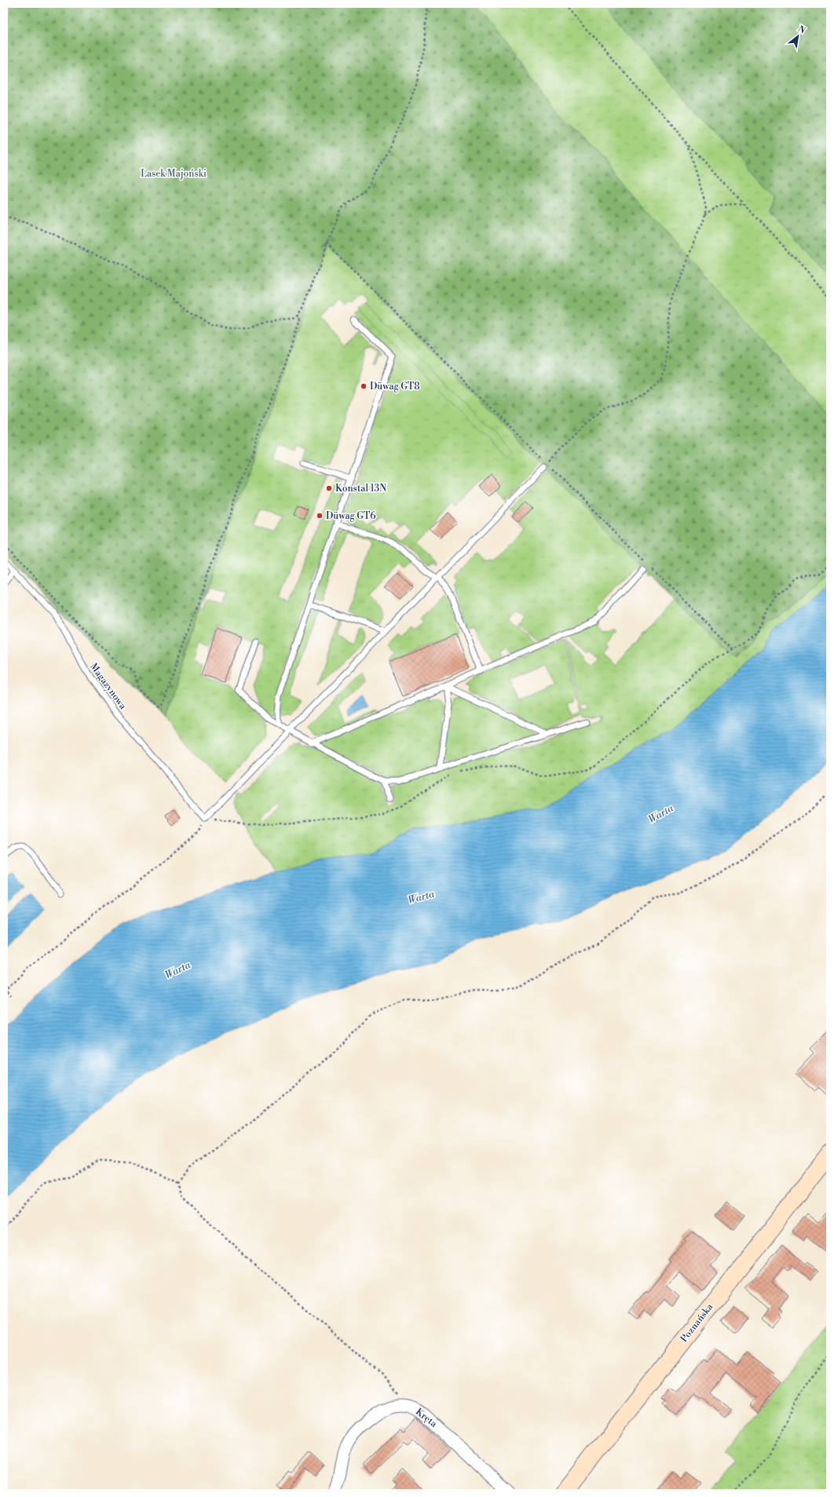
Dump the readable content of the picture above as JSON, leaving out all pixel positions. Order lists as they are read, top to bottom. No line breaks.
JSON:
{"streets":{"street":["Poznańska","Kręta"],"lane":["Magazynowa"]},"water":["Warta"],"parks":["Lasek Majoński"],"places":["Düwag GT8","Konstal 13N","Düwag GT6"],"north":"top right"}
